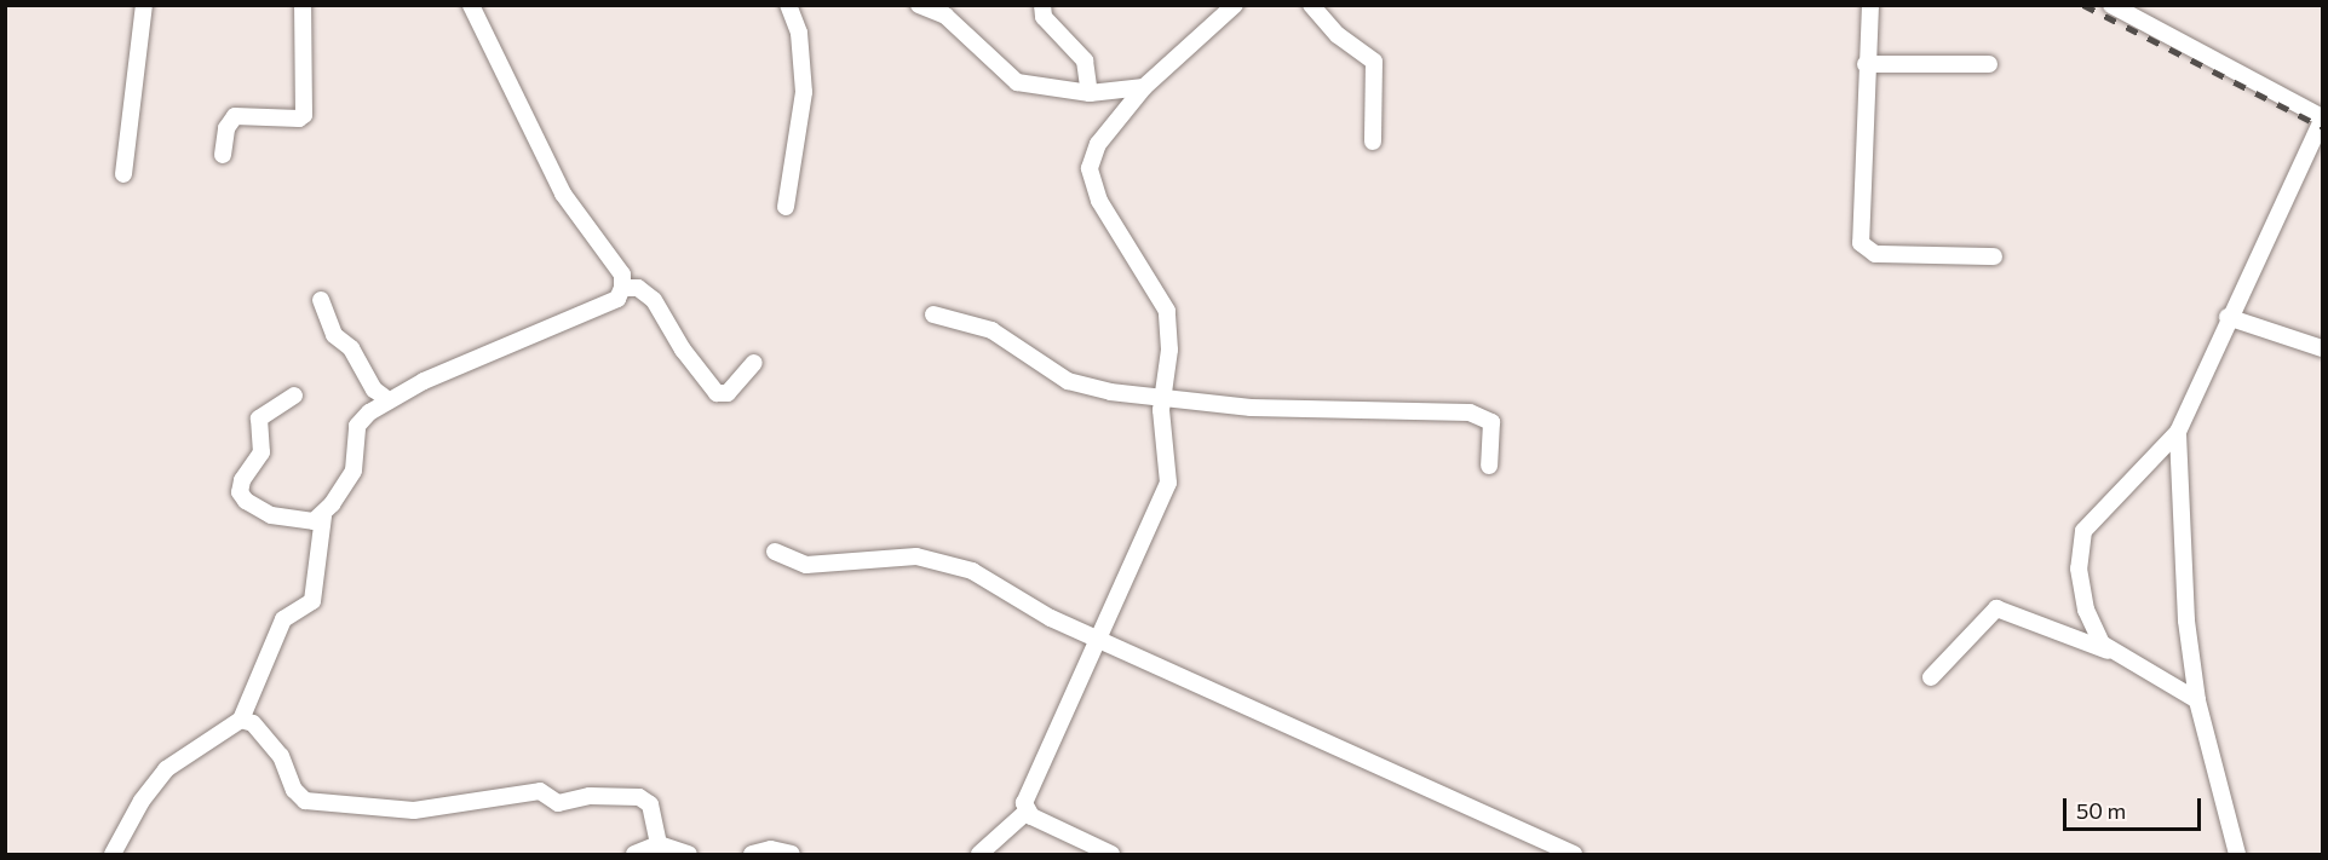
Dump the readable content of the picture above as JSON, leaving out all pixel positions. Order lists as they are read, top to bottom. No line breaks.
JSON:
{"scale_bar":"50 m"}
